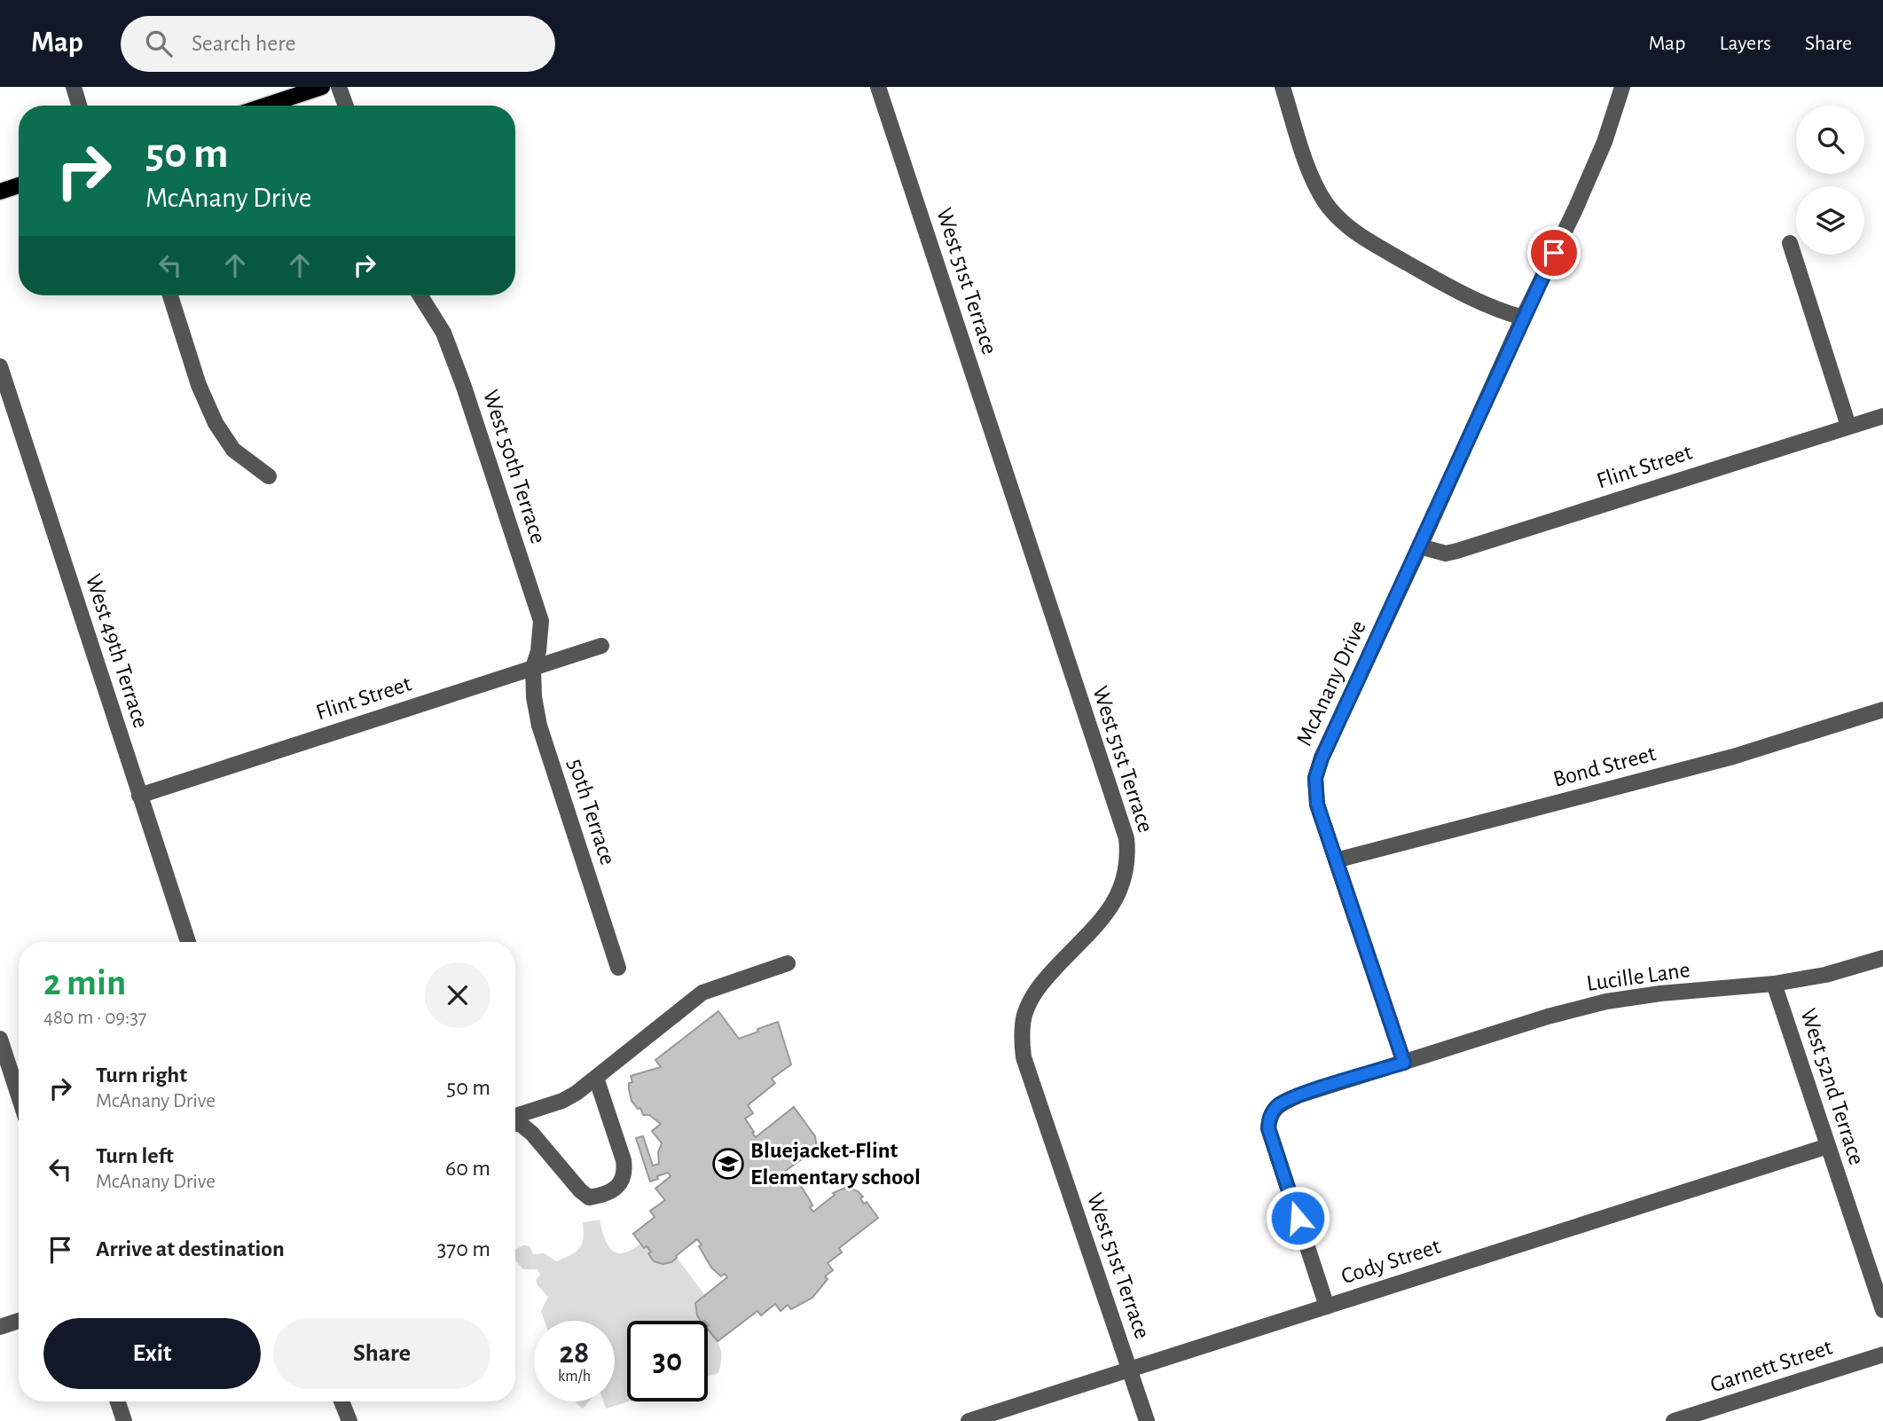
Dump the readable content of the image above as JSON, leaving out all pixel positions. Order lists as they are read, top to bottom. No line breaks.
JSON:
{"streets":{"street":["West 51st Terrace","West 50th Terrace","Flint Street","West 49th Terrace","McAnany Drive","Bond Street","50th Terrace","Lucille Lane","West 52nd Terrace","Cody Street","Garnett Street"]},"crossings":[["West 51st Terrace","Cody Street"],["West 50th Terrace","Flint Street"],["West 50th Terrace","50th Terrace"],["Flint Street","West 49th Terrace"],["Flint Street","McAnany Drive"],["Flint Street","50th Terrace"],["McAnany Drive","Bond Street"],["McAnany Drive","Lucille Lane"],["Lucille Lane","West 52nd Terrace"],["West 52nd Terrace","Cody Street"]],"places":{"school or university":["Bluejacket-Flint Elementary school"]},"page":{"header":"Map","search":"Search here","nav":["Map","Layers","Share"],"turn":["50 m","McAnany Drive"],"heading":["2 min","480 m · 09:37"],"list":[{"name":"Turn right","note":"McAnany Drive","value":"50 m"},{"name":"Turn left","note":"McAnany Drive","value":"60 m"},{"name":"Arrive at destination","value":"370 m"}],"buttons":["Exit","Share"],"speed":"28 km/h","limit":"30"}}
